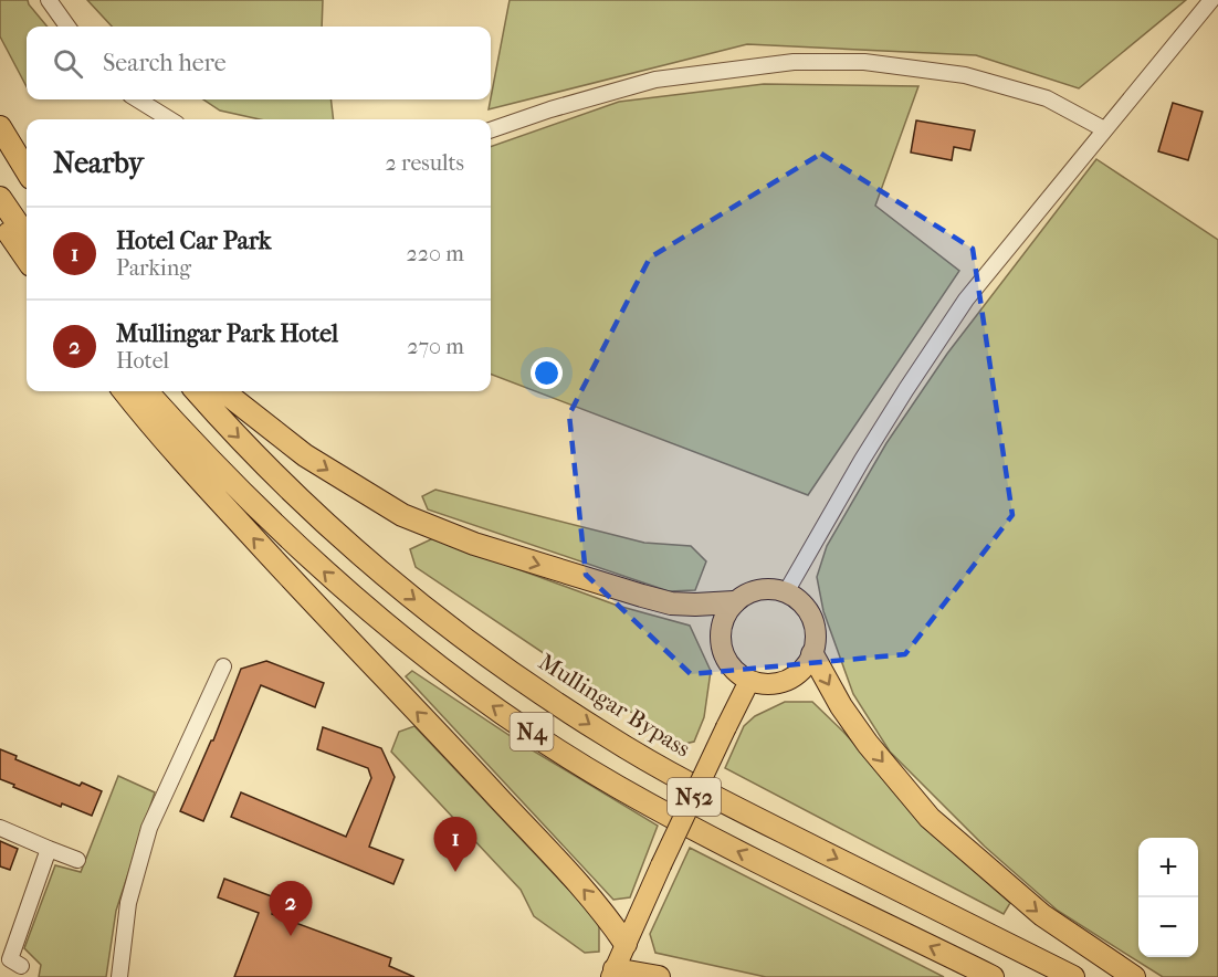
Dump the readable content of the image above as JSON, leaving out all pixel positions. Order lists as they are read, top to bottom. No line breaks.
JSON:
{"streets":{"highway":["Mullingar Bypass","N4"],"main road":["N52"]},"page":{"search":"Search here","heading":["Nearby","2 results"],"list":[{"mark":"1","name":"Hotel Car Park","note":"Parking","value":"220 m"},{"mark":"2","name":"Mullingar Park Hotel","note":"Hotel","value":"270 m"}],"pins":["1","2"],"map_buttons":["+","−"]}}
